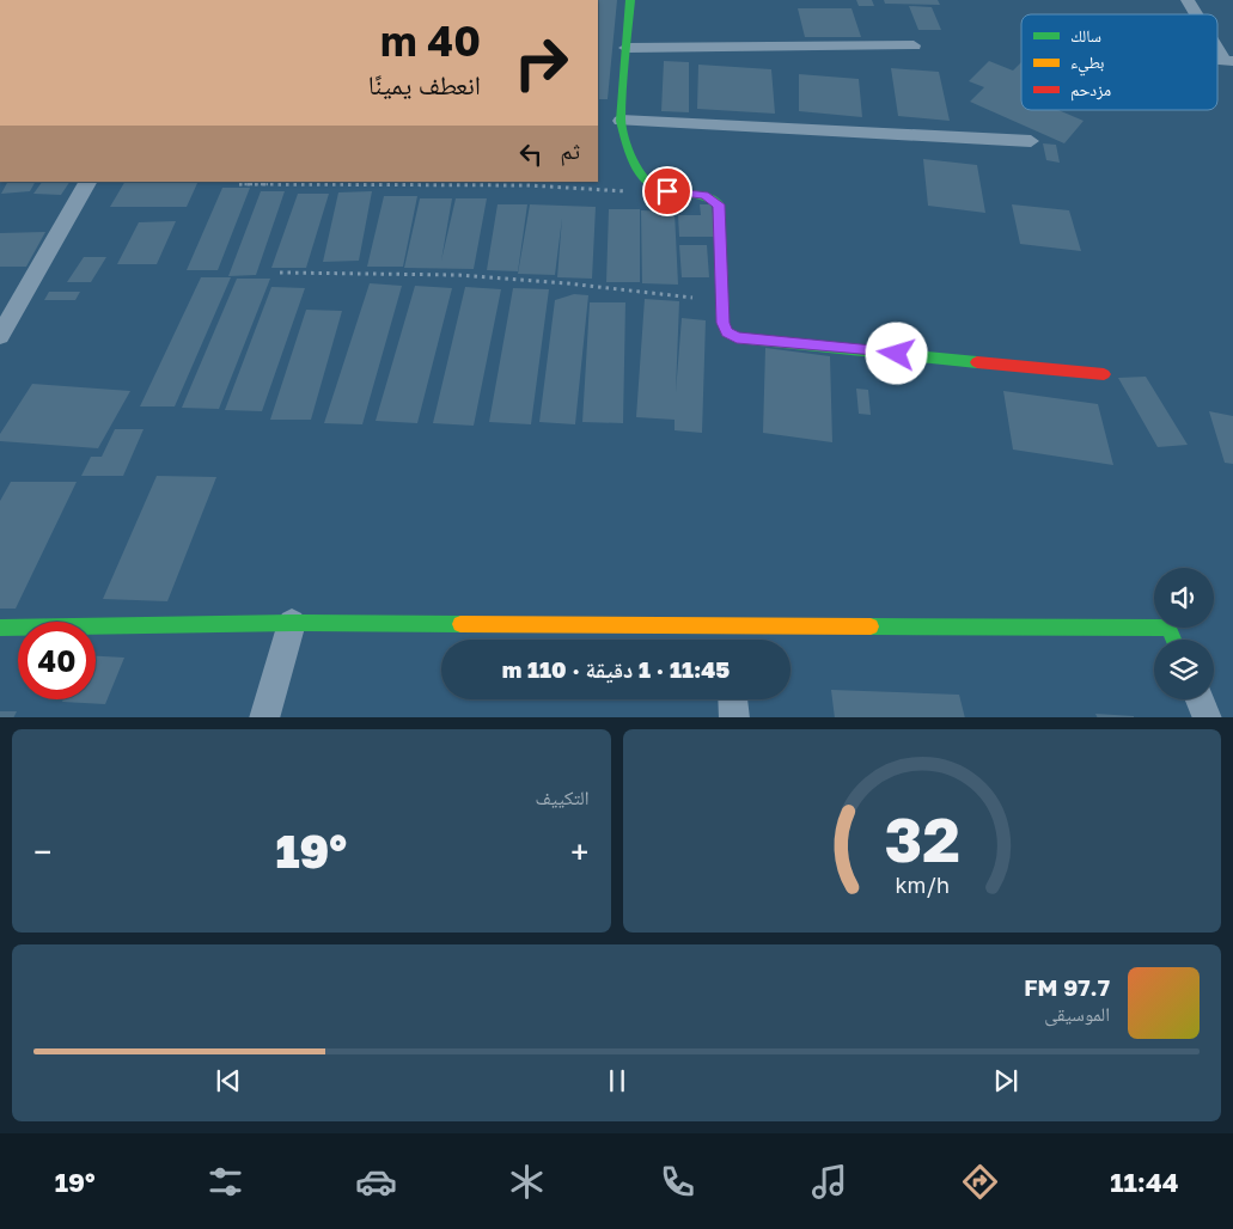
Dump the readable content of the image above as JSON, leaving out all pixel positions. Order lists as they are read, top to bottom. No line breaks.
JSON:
{"legend":["سالك","بطيء","مزدحم"],"page":{"turn":["40 m","انعطف يمينًا"],"then":"ثم","limit":"40","trip":"11:45 · 1 دقيقة · 110 m","tile":"التكييف","heat":["−","19°","+"],"song":["97.7 FM","الموسيقى"],"tabs":["11:44","19°"],"gauge":["32","km/h"]}}
